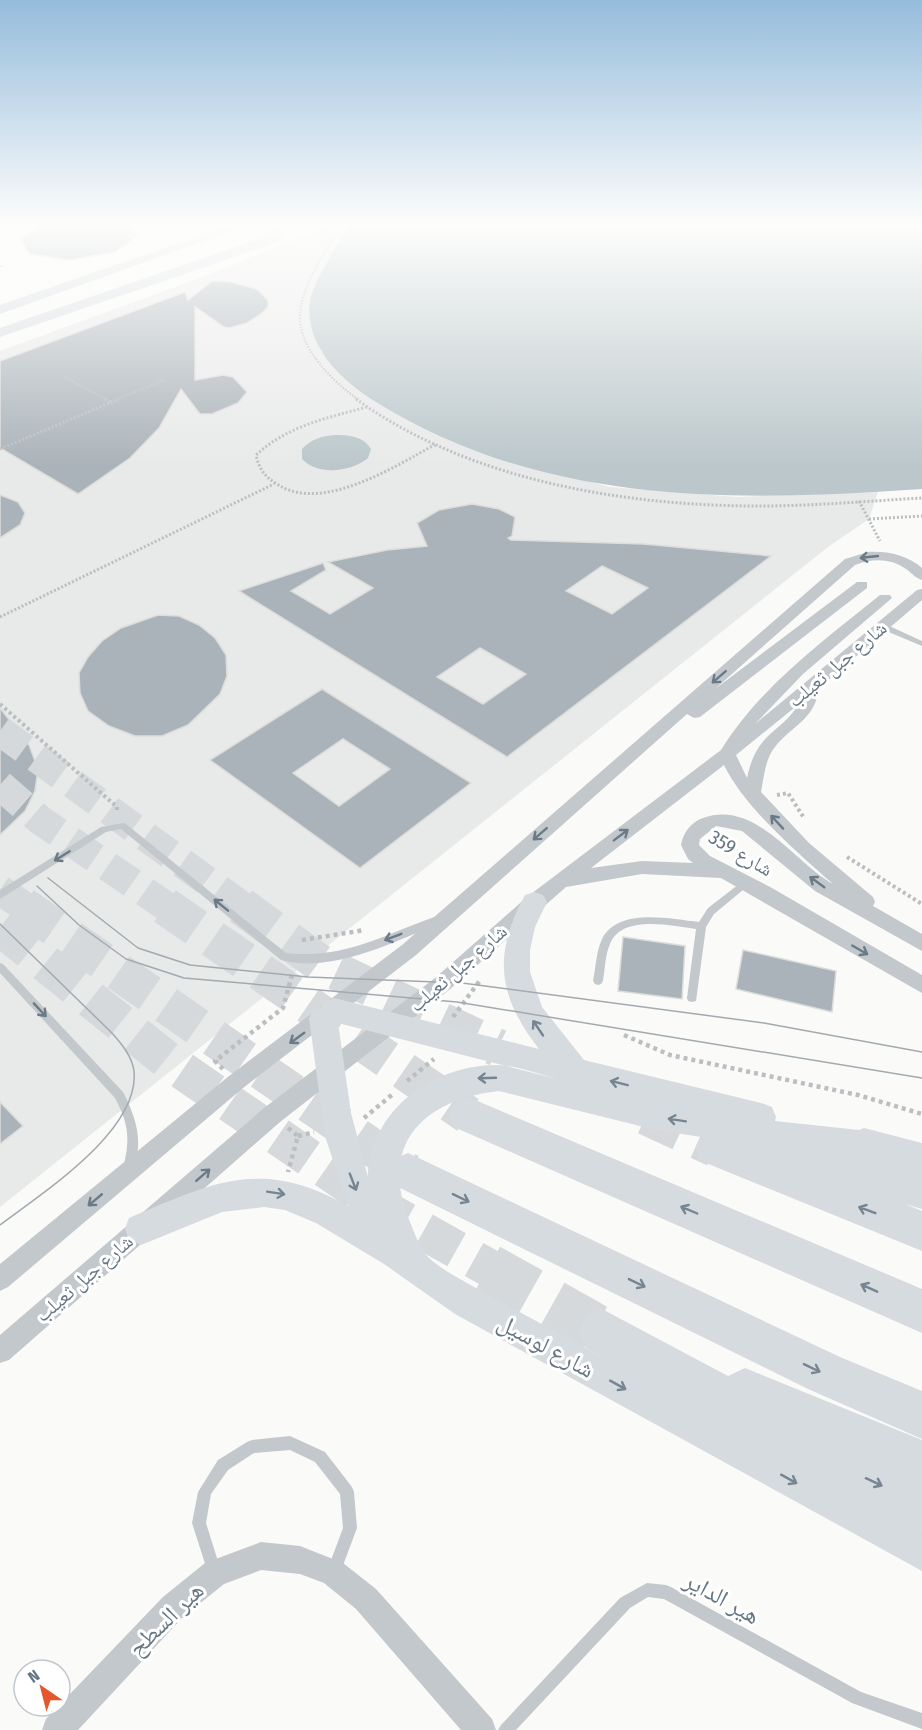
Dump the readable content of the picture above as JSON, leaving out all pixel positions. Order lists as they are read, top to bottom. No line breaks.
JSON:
{"streets":{"street":["شارع جبل ثعيلب","شارع 359","شارع لوسيل","هير السطح"],"lane":["هير الداير"]},"crossings":[["شارع جبل ثعيلب","شارع لوسيل"]],"one_way":["شارع لوسيل"],"north":"top left"}
